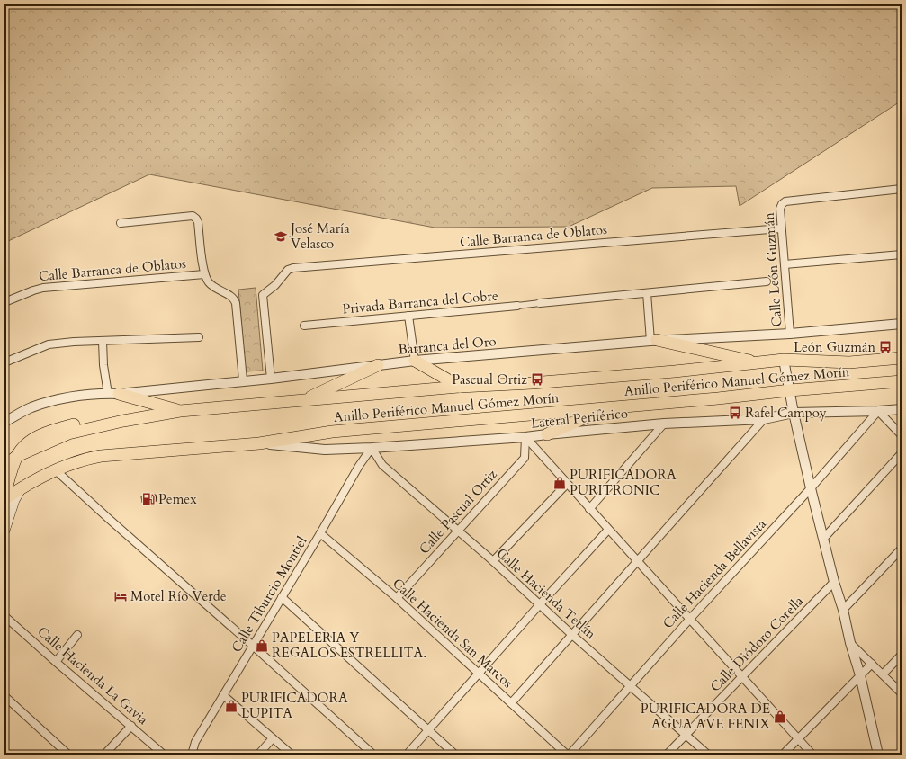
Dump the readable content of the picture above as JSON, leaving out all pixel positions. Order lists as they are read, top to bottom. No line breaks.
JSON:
{"streets":{"highway":["Anillo Periférico Manuel Gómez Morín"],"street":["Calle Barranca de Oblatos","Calle León Guzmán","Privada Barranca del Cobre","Barranca del Oro","Lateral Periférico","Calle Pascual Ortiz","Calle Hacienda Bellavista","Calle Hacienda Tetlán","Calle Tiburcio Montiel","Calle Hacienda San Marcos","Calle Diódoro Corella","Calle Hacienda La Gavia"]},"crossings":[["Calle Barranca de Oblatos","Calle León Guzmán"],["Calle Barranca de Oblatos","Barranca del Oro"],["Calle León Guzmán","Barranca del Oro"],["Anillo Periférico Manuel Gómez Morín","Lateral Periférico"],["Lateral Periférico","Calle Pascual Ortiz"],["Lateral Periférico","Calle Hacienda Bellavista"],["Lateral Periférico","Calle Hacienda Tetlán"],["Lateral Periférico","Calle Tiburcio Montiel"],["Calle Pascual Ortiz","Calle Hacienda Tetlán"],["Calle Pascual Ortiz","Calle Hacienda San Marcos"],["Calle Hacienda Bellavista","Calle Hacienda Tetlán"],["Calle Hacienda Tetlán","Calle Tiburcio Montiel"],["Calle Hacienda Tetlán","Calle Diódoro Corella"],["Calle Tiburcio Montiel","Calle Hacienda San Marcos"]],"places":{"school or university":["José María Velasco"],"bus stop":["León Guzmán","Pascual Ortiz","Rafel Campoy"],"shop":["PURIFICADORA PURITRONIC","PAPELERIA Y REGALOS ESTRELLITA.","PURIFICADORA LUPITA","PURIFICADORA DE AGUA AVE FENIX"],"fuel station":["Pemex"],"hotel":["Motel Río Verde"]}}
